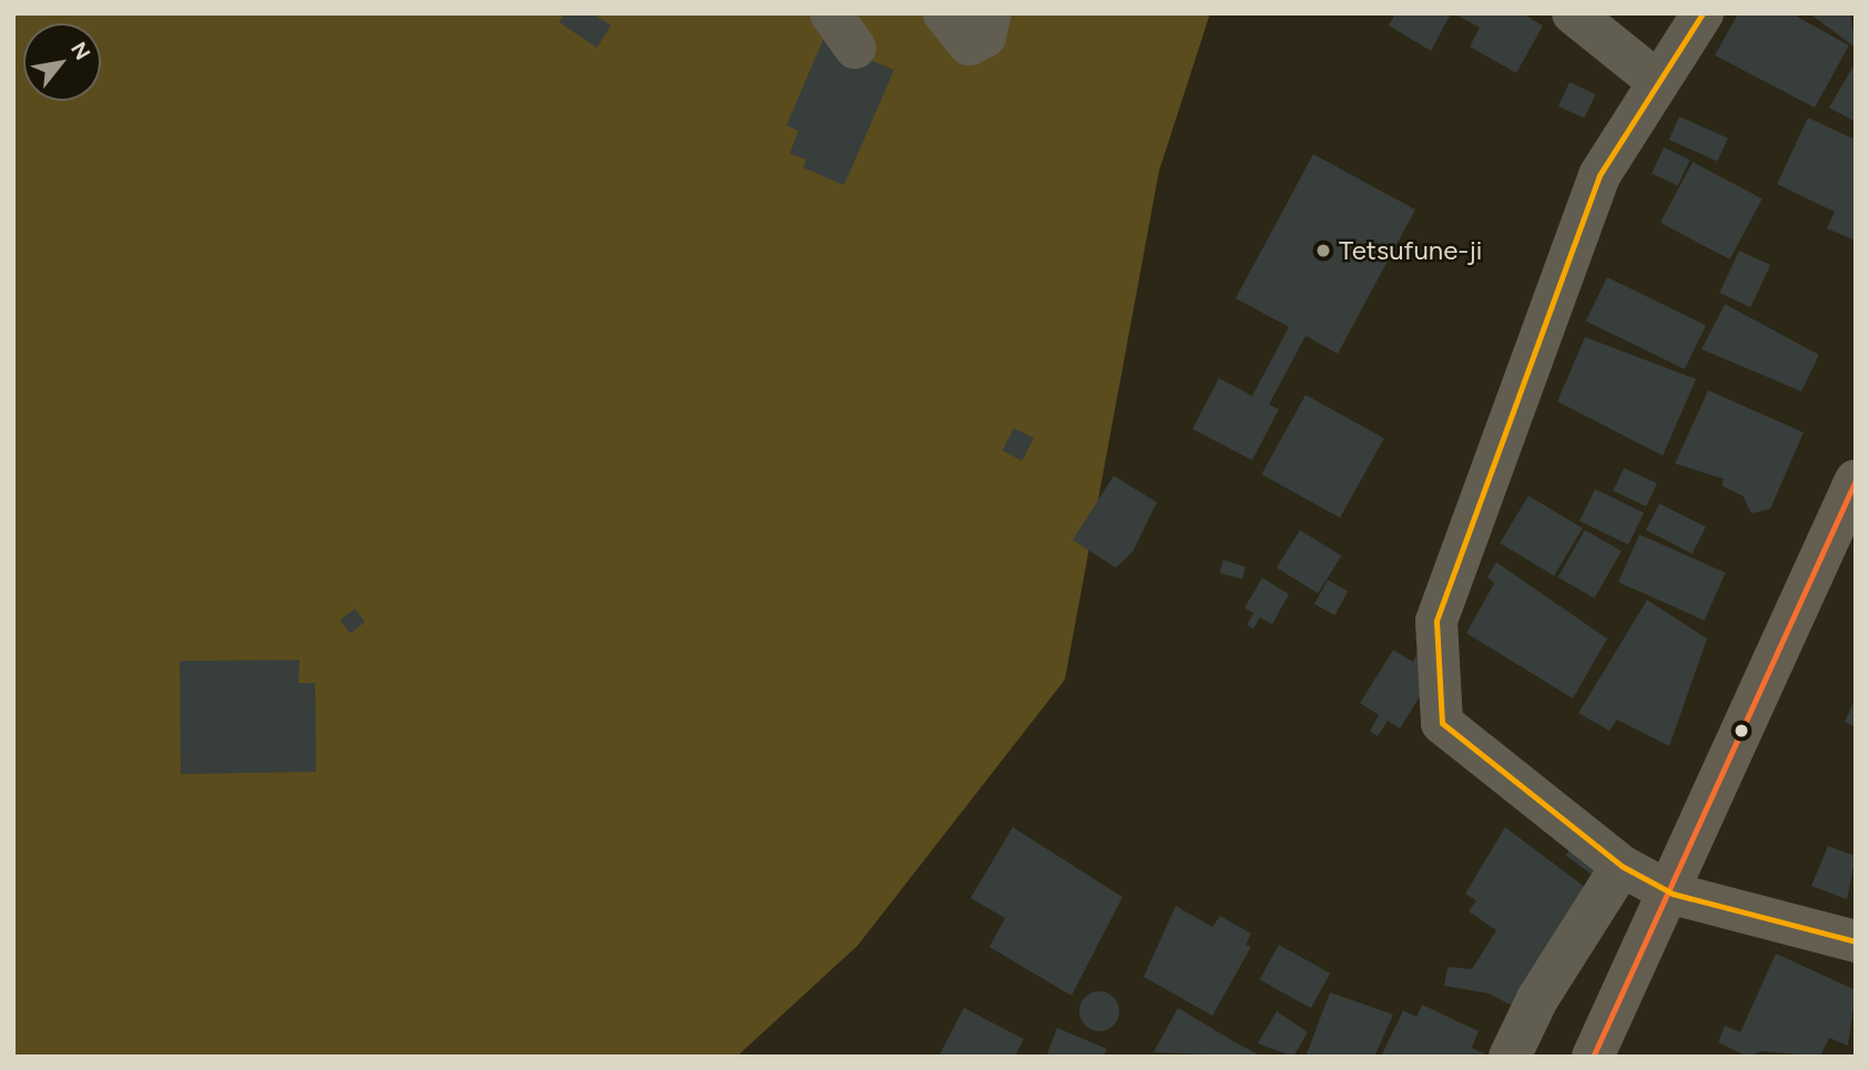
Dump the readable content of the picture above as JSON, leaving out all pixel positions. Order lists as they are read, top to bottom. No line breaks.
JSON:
{"places":["Tetsufune-ji"],"north":"top right"}
